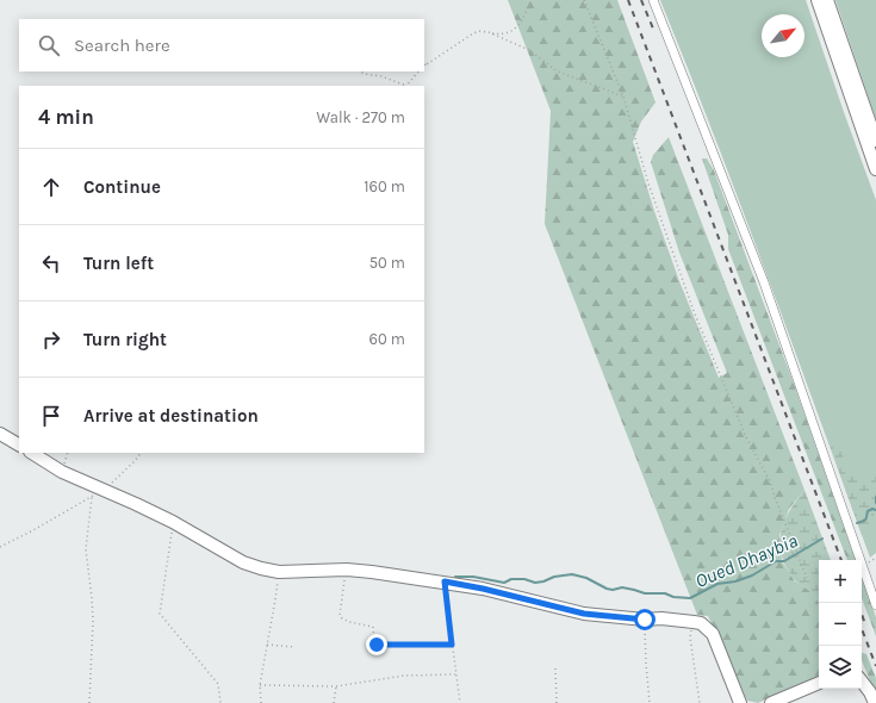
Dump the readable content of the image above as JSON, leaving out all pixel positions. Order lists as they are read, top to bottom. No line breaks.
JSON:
{"water":["Oued Dhaybia"],"north":"top right","page":{"search":"Search here","heading":["4 min","Walk · 270 m"],"list":[["Continue","160 m"],["Turn left","50 m"],["Turn right","60 m"],"Arrive at destination"],"map_buttons":["+","−"]}}
